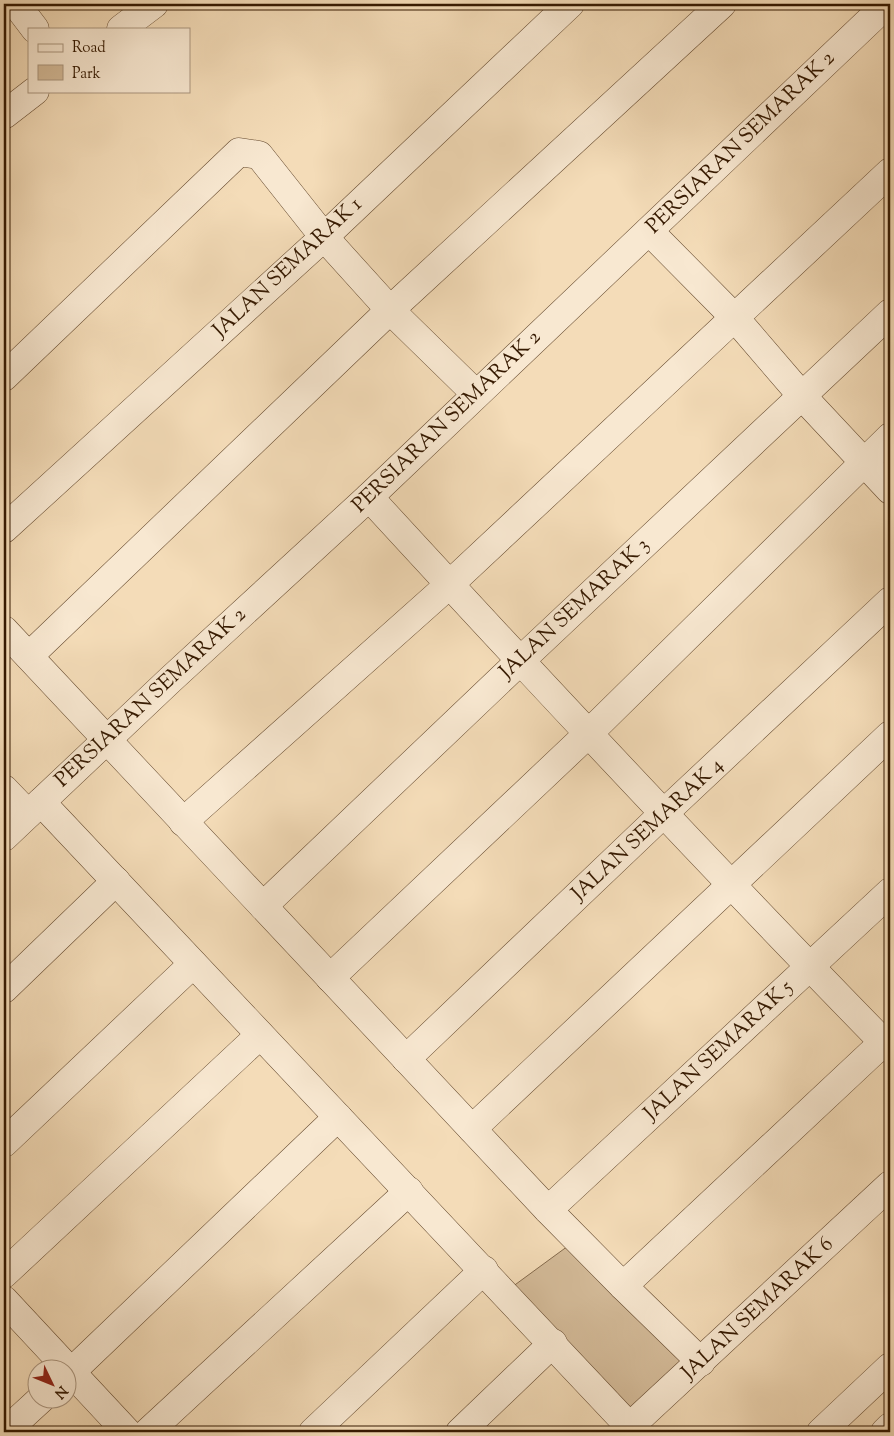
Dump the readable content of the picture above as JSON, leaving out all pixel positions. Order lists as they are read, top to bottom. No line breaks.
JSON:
{"streets":{"street":["PERSIARAN SEMARAK 2","JALAN SEMARAK 1","JALAN SEMARAK 3","JALAN SEMARAK 4","JALAN SEMARAK 5","JALAN SEMARAK 6"]},"legend":["Road","Park"],"north":"bottom right"}
